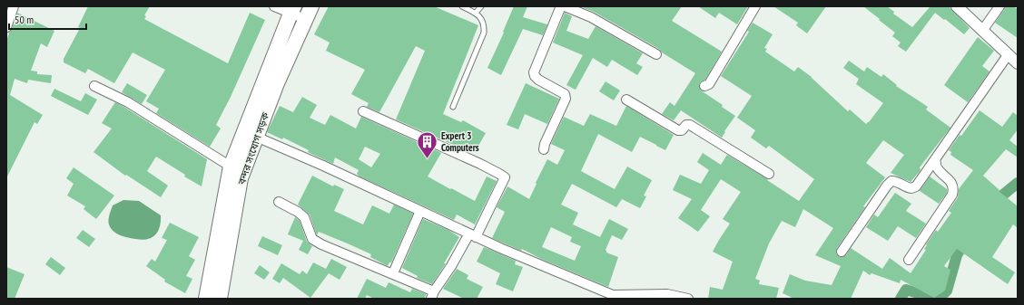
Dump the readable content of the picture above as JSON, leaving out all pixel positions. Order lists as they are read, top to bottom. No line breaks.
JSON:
{"streets":{"highway":["বন্দর সংযোগ সড়ক"]},"places":{"building":["Expert 3 Computers"]},"scale_bar":"50 m"}
